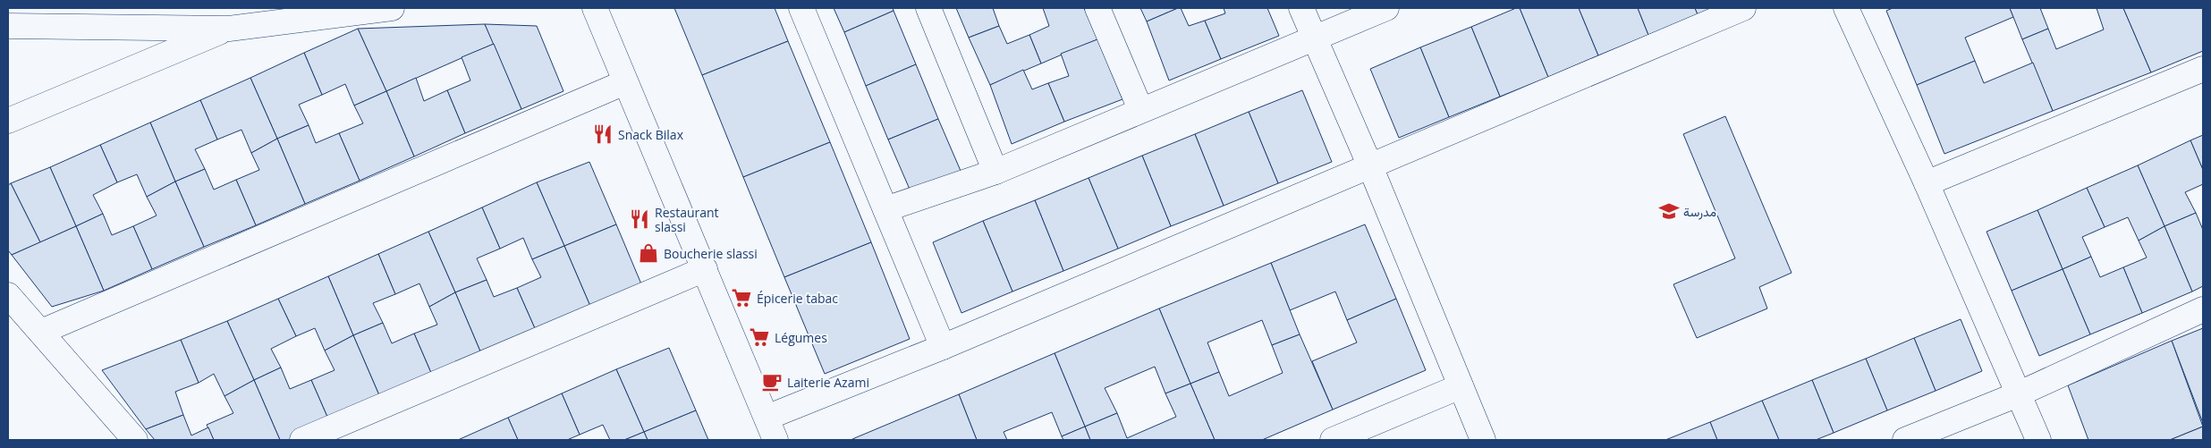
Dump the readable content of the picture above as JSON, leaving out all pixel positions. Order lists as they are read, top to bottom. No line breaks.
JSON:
{"places":{"restaurant":["Snack Bilax","Restaurant slassi"],"school or university":["مدرسة"],"shop":["Boucherie slassi"],"supermarket":["Épicerie tabac","Légumes"],"cafe":["Laiterie Azami"]}}
